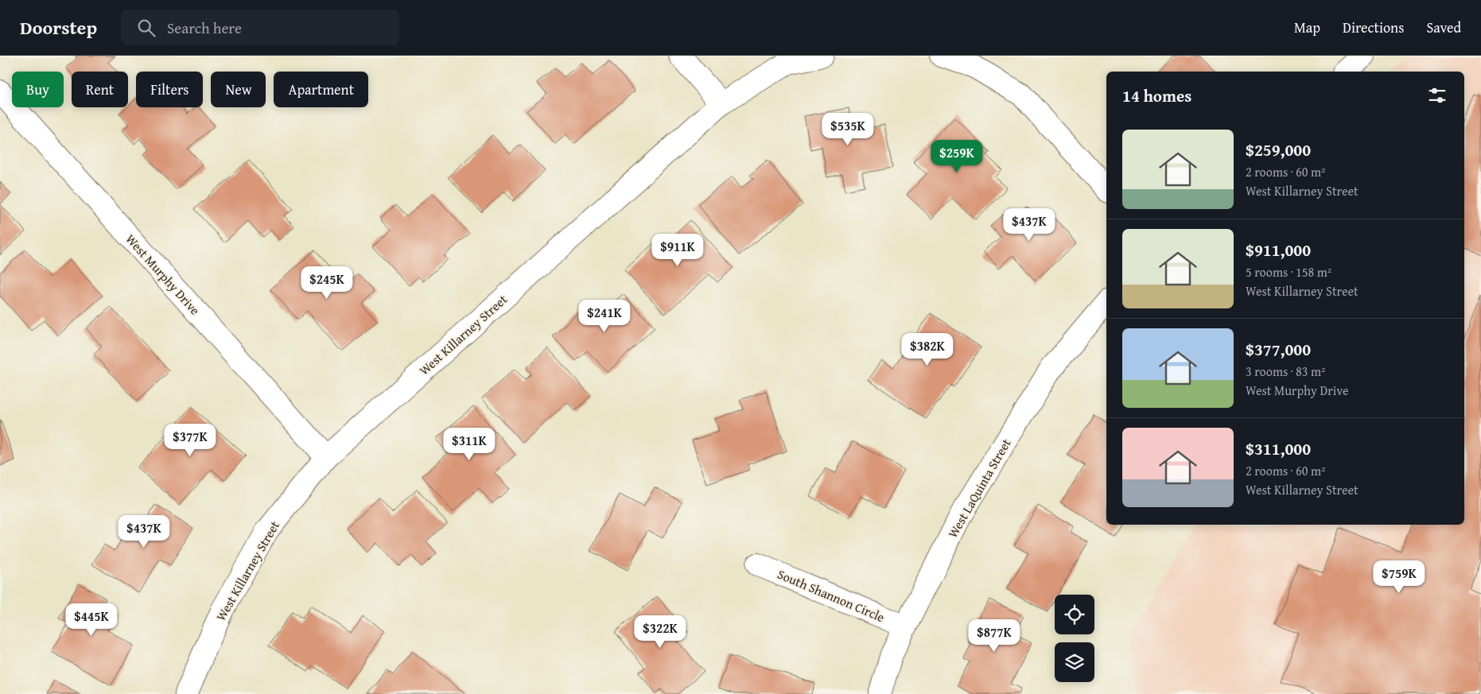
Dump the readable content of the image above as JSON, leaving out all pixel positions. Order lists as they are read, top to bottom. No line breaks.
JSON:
{"streets":{"street":["West Murphy Drive","West Killarney Street","West LaQuinta Street","South Shannon Circle"]},"crossings":[["West Murphy Drive","West Killarney Street"],["West LaQuinta Street","South Shannon Circle"]],"page":{"header":"Doorstep","search":"Search here","nav":["Map","Directions","Saved"],"chip":["Buy","Rent","Filters","New","Apartment"],"heading":"14 homes","price":["$535K","$259K","$437K","$911K","$245K","$241K","$382K","$377K","$311K","$437K","$759K","$445K","$322K","$877K"],"list":[{"name":"$259,000","note":"2 rooms · 60 m² · West Killarney Street"},{"name":"$911,000","note":"5 rooms · 158 m² · West Killarney Street"},{"name":"$377,000","note":"3 rooms · 83 m² · West Murphy Drive"},{"name":"$311,000","note":"2 rooms · 60 m² · West Killarney Street"}]}}
